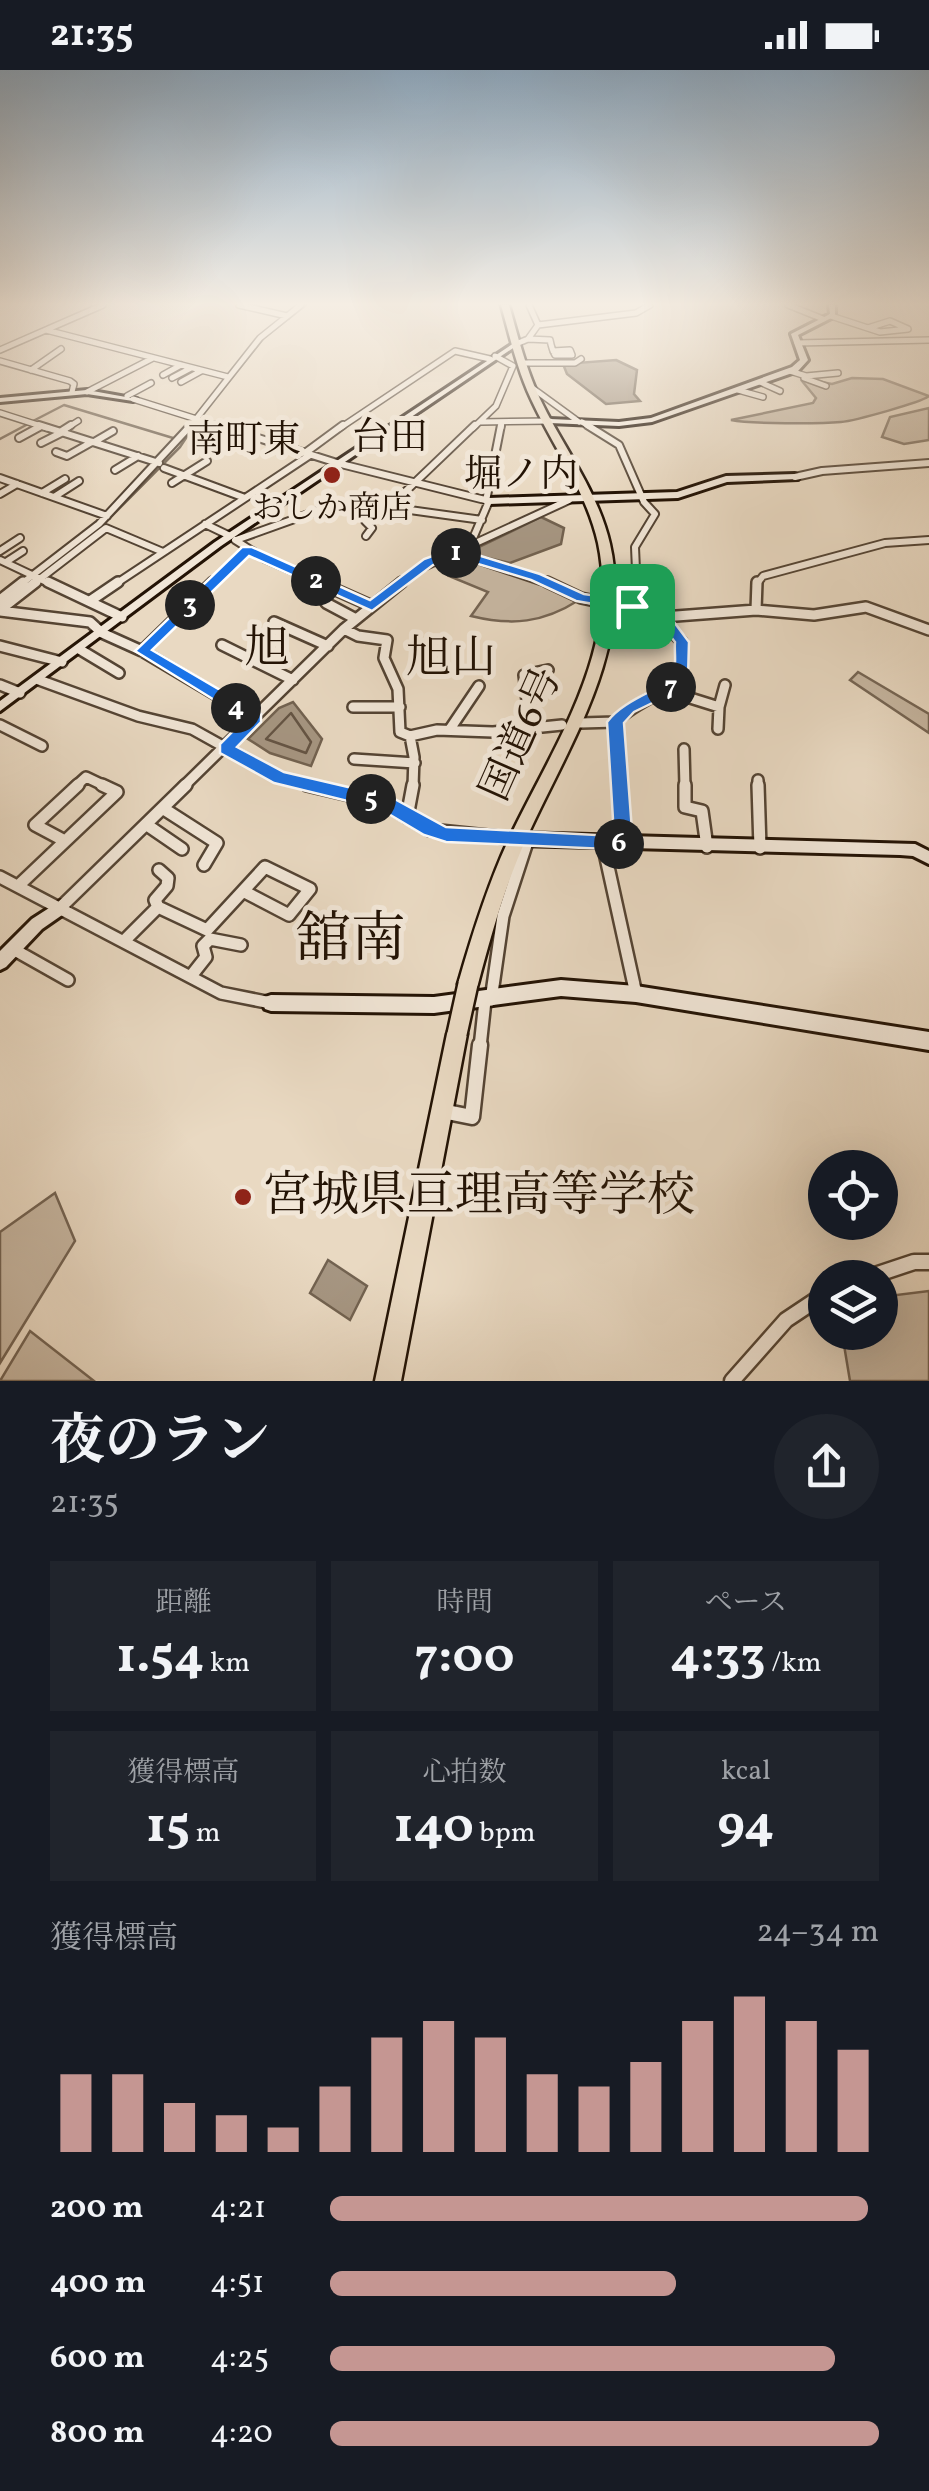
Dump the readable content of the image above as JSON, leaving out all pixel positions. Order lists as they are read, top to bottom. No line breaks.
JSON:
{"streets":{"highway":["国道6号"]},"districts":["台田","南町東","堀ノ内","旭","旭山","舘南"],"places":["おしか商店","宮城県亘理高等学校"],"page":{"status":"21:35","pins":["1","2","3","7","4","5","6"],"heading":["夜のラン","21:35"],"stats":[["距離","1.54 km"],["時間","7:00"],["ペース","4:33 /km"],["獲得標高","15 m"],["心拍数","140 bpm"],["kcal","94"]],"chart":["獲得標高","24–34 m"],"list":[{"name":"200 m","note":"4:21"},{"name":"400 m","note":"4:51"},{"name":"600 m","note":"4:25"},{"name":"800 m","note":"4:20"}]}}
